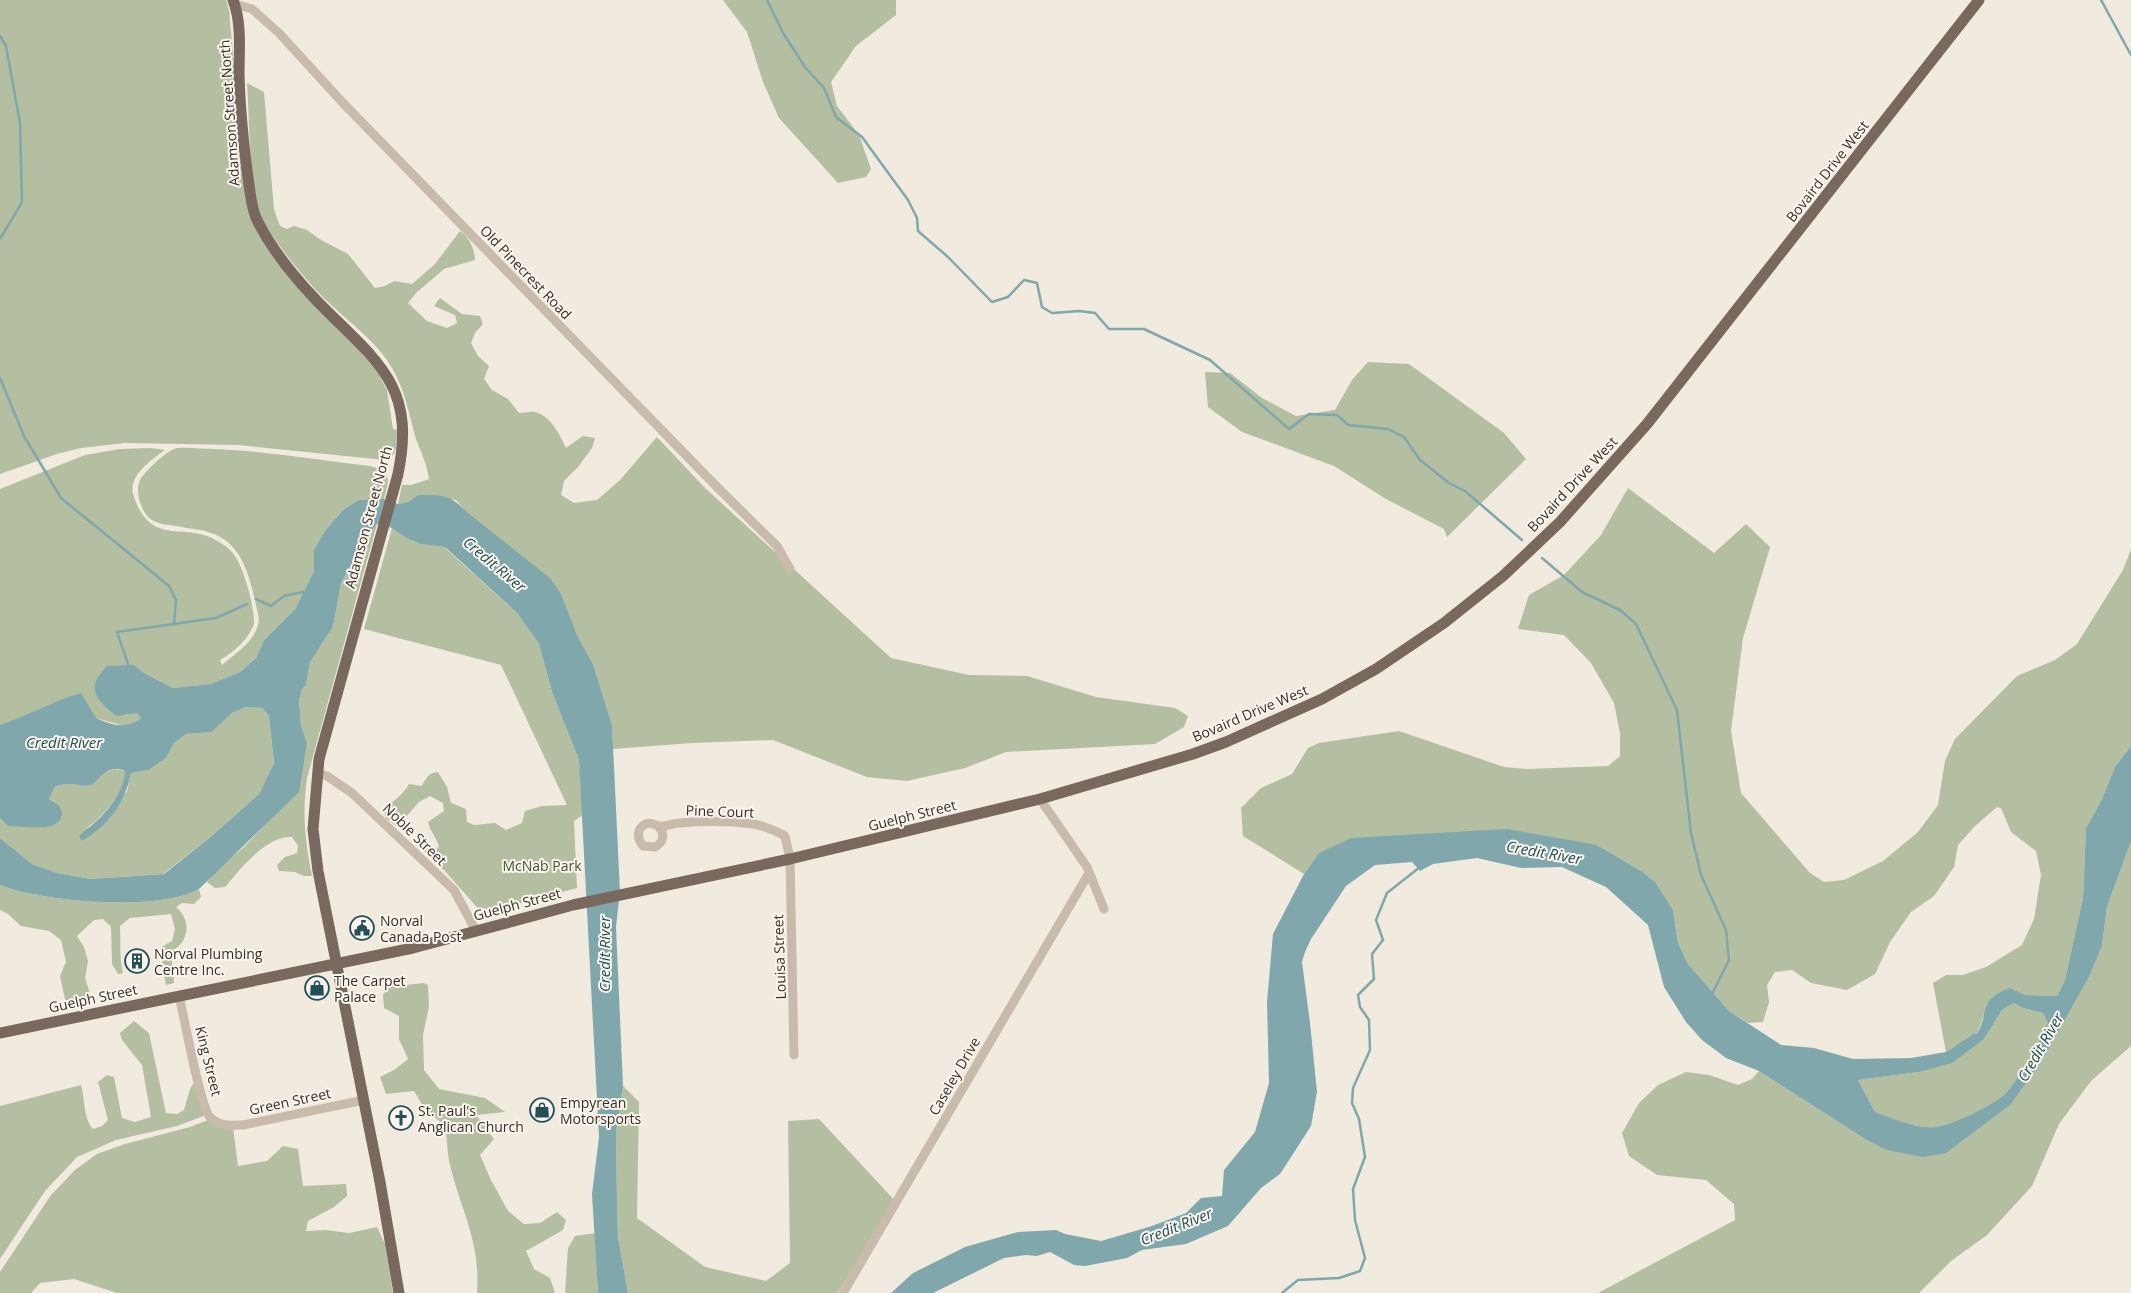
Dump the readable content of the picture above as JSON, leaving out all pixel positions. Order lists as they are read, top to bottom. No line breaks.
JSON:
{"streets":{"main road":["Adamson Street North","Bovaird Drive West","Guelph Street"],"street":["Old Pinecrest Road","Pine Court","Noble Street","Louisa Street","King Street","Caseley Drive","Green Street"]},"crossings":[["Adamson Street North","Old Pinecrest Road"],["Adamson Street North","Guelph Street"],["Adamson Street North","Noble Street"],["Adamson Street North","Green Street"],["Bovaird Drive West","Guelph Street"],["Pine Court","Guelph Street"],["Pine Court","Louisa Street"],["Guelph Street","Noble Street"],["Guelph Street","Louisa Street"],["Guelph Street","King Street"],["King Street","Green Street"]],"water":["Credit River"],"parks":["McNab Park"],"places":{"public building":["Norval Canada Post"],"building":["Norval Plumbing Centre Inc."],"shop":["The Carpet Palace","Empyrean Motorsports"],"church":["St. Paul's Anglican Church"]}}
